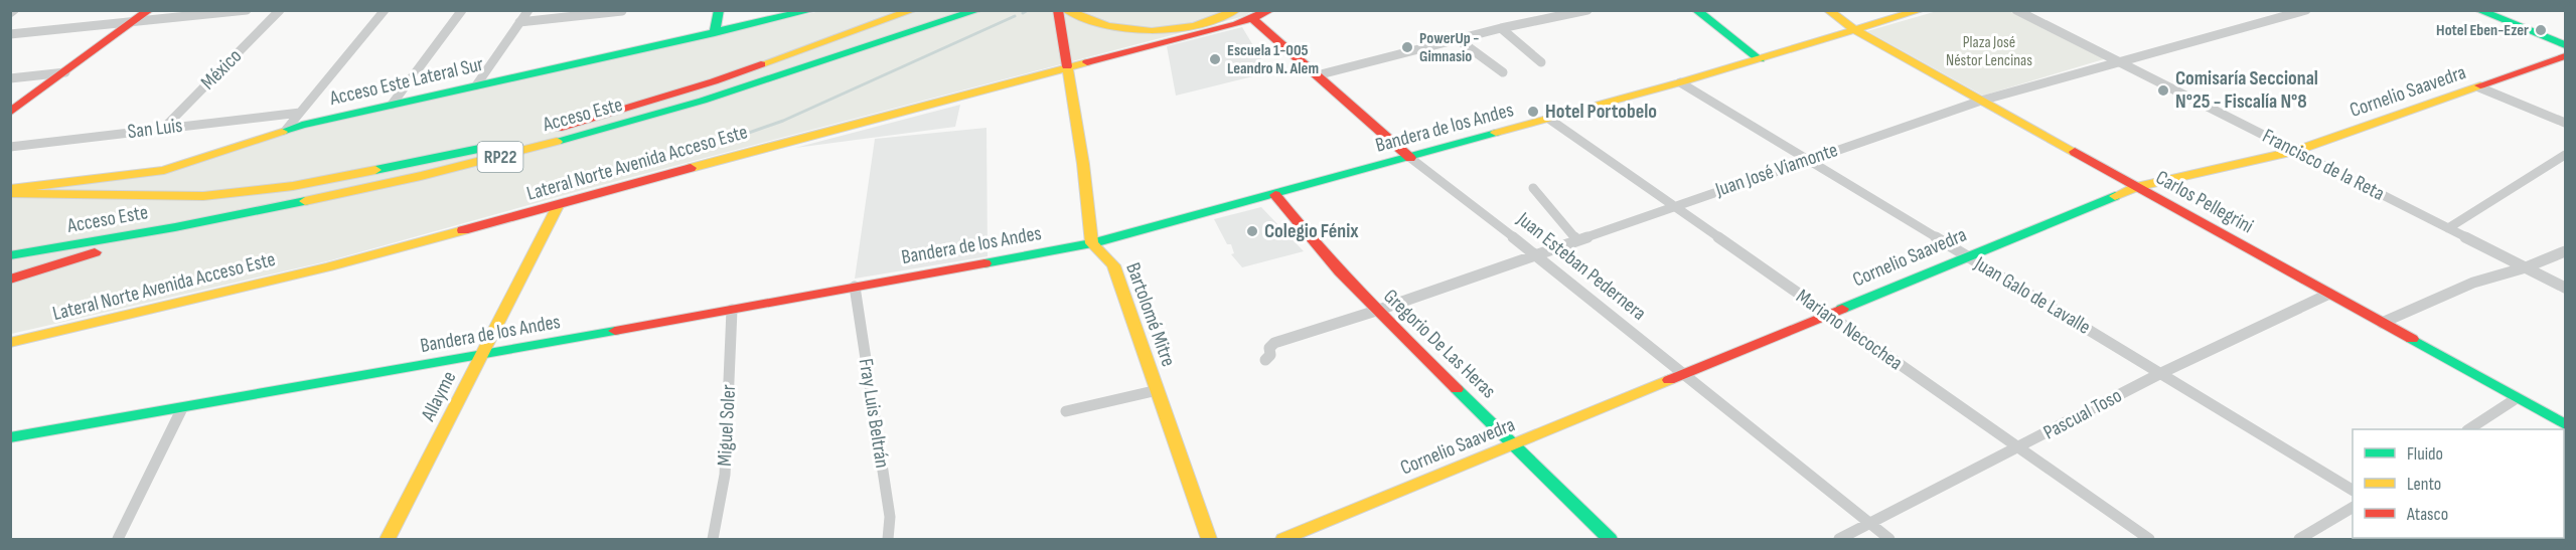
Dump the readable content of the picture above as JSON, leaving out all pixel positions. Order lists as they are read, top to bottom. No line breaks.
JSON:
{"streets":{"main road":["Acceso Este Lateral Sur","Cornelio Saavedra","Acceso Este","Bandera de los Andes","RP22","Lateral Norte Avenida Acceso Este","Carlos Pellegrini","Juan Esteban Pedernera","Bartolomé Mitre","Gregorio De Las Heras","Allayme"],"street":["México","San Luis","Francisco de la Reta","Juan José Viamonte","Juan Galo de Lavalle","Mariano Necochea","Fray Luis Beltrán","Pascual Toso","Miguel Soler"]},"crossings":[["México","San Luis"],["Cornelio Saavedra","Francisco de la Reta"],["Cornelio Saavedra","Carlos Pellegrini"],["Cornelio Saavedra","Juan Esteban Pedernera"],["Cornelio Saavedra","Juan Galo de Lavalle"],["Cornelio Saavedra","Mariano Necochea"],["Cornelio Saavedra","Gregorio De Las Heras"],["Bandera de los Andes","Carlos Pellegrini"],["Bandera de los Andes","Juan Esteban Pedernera"],["Bandera de los Andes","Juan Galo de Lavalle"],["Bandera de los Andes","Bartolomé Mitre"],["Bandera de los Andes","Mariano Necochea"],["Bandera de los Andes","Gregorio De Las Heras"],["Bandera de los Andes","Allayme"],["Bandera de los Andes","Fray Luis Beltrán"],["Bandera de los Andes","Miguel Soler"],["Lateral Norte Avenida Acceso Este","Juan Esteban Pedernera"],["Lateral Norte Avenida Acceso Este","Allayme"],["Francisco de la Reta","Juan José Viamonte"],["Juan José Viamonte","Carlos Pellegrini"],["Juan José Viamonte","Juan Esteban Pedernera"],["Juan José Viamonte","Juan Galo de Lavalle"],["Juan José Viamonte","Mariano Necochea"],["Juan José Viamonte","Gregorio De Las Heras"],["Carlos Pellegrini","Pascual Toso"],["Juan Esteban Pedernera","Pascual Toso"],["Juan Galo de Lavalle","Pascual Toso"],["Mariano Necochea","Pascual Toso"]],"parks":["Plaza José Néstor Lencinas"],"places":["Hotel Eben-Ezer","PowerUp - Gimnasio","Escuela 1-005 Leandro N. Alem","Comisaría Seccional N°25 - Fiscalía N°8","Hotel Portobelo","Colegio Fénix"],"legend":["Fluido","Lento","Atasco"]}
